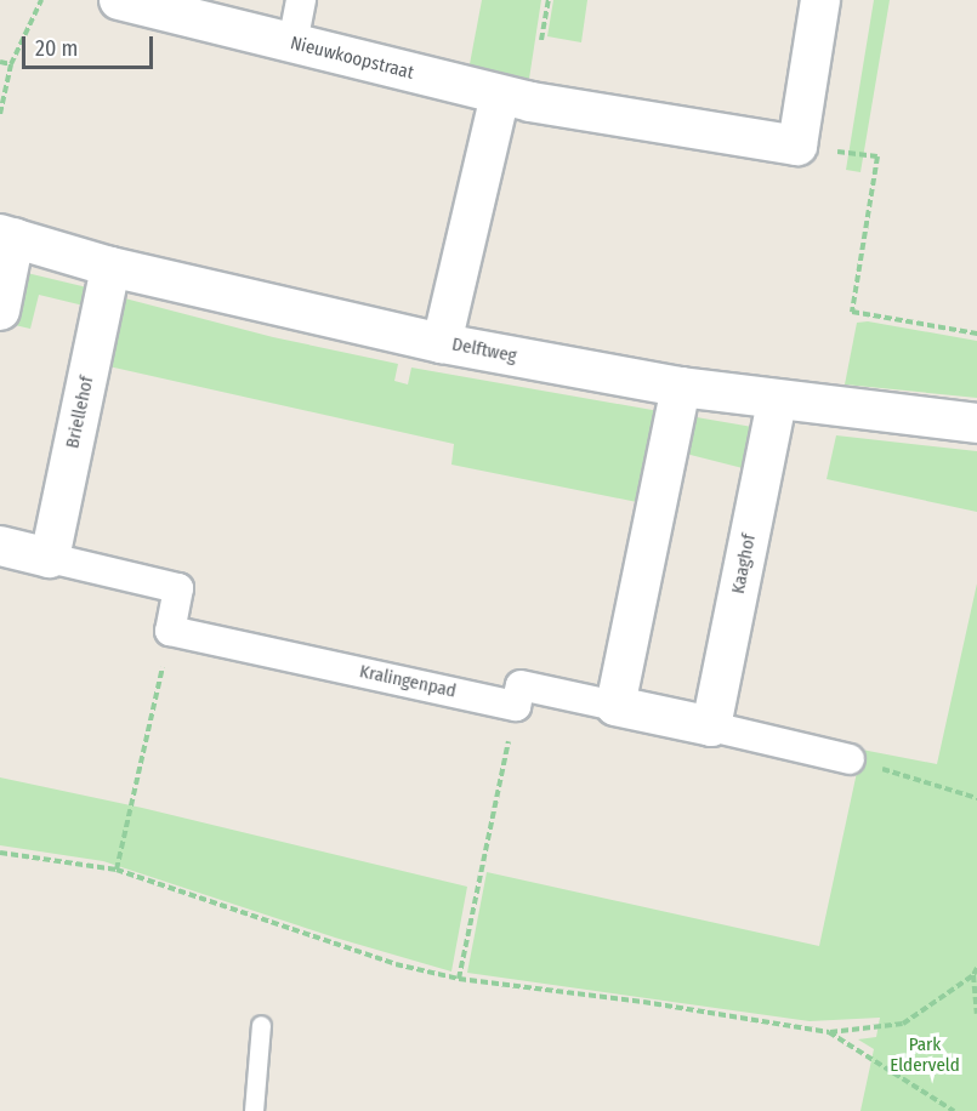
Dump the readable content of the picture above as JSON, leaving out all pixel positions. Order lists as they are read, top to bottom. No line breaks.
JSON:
{"streets":{"street":["Nieuwkoopstraat","Delftweg","Briellehof","Kaaghof","Kralingenpad"]},"crossings":[["Delftweg","Briellehof"],["Delftweg","Kaaghof"]],"parks":["Park Elderveld"],"scale_bar":"20 m"}
